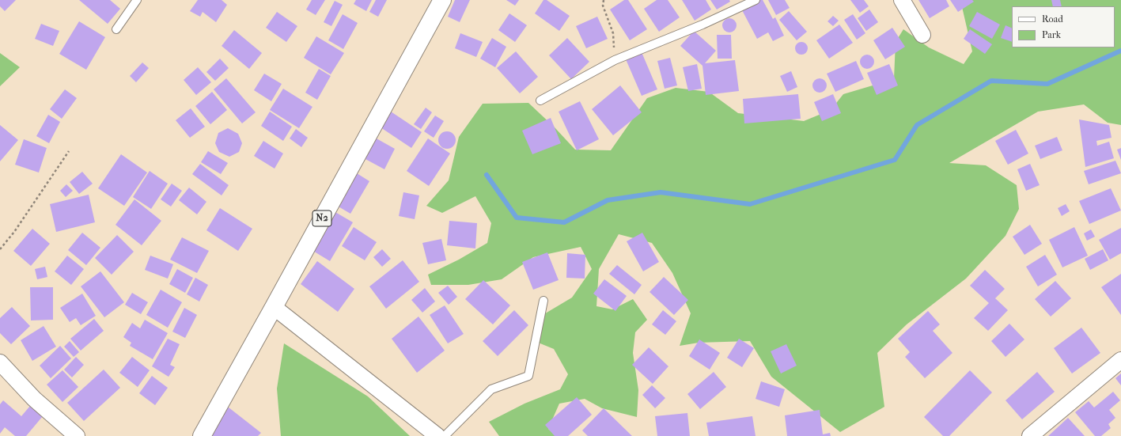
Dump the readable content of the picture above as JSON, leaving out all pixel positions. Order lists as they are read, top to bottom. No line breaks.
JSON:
{"streets":{"highway":["N2"]},"legend":["Road","Park"]}
